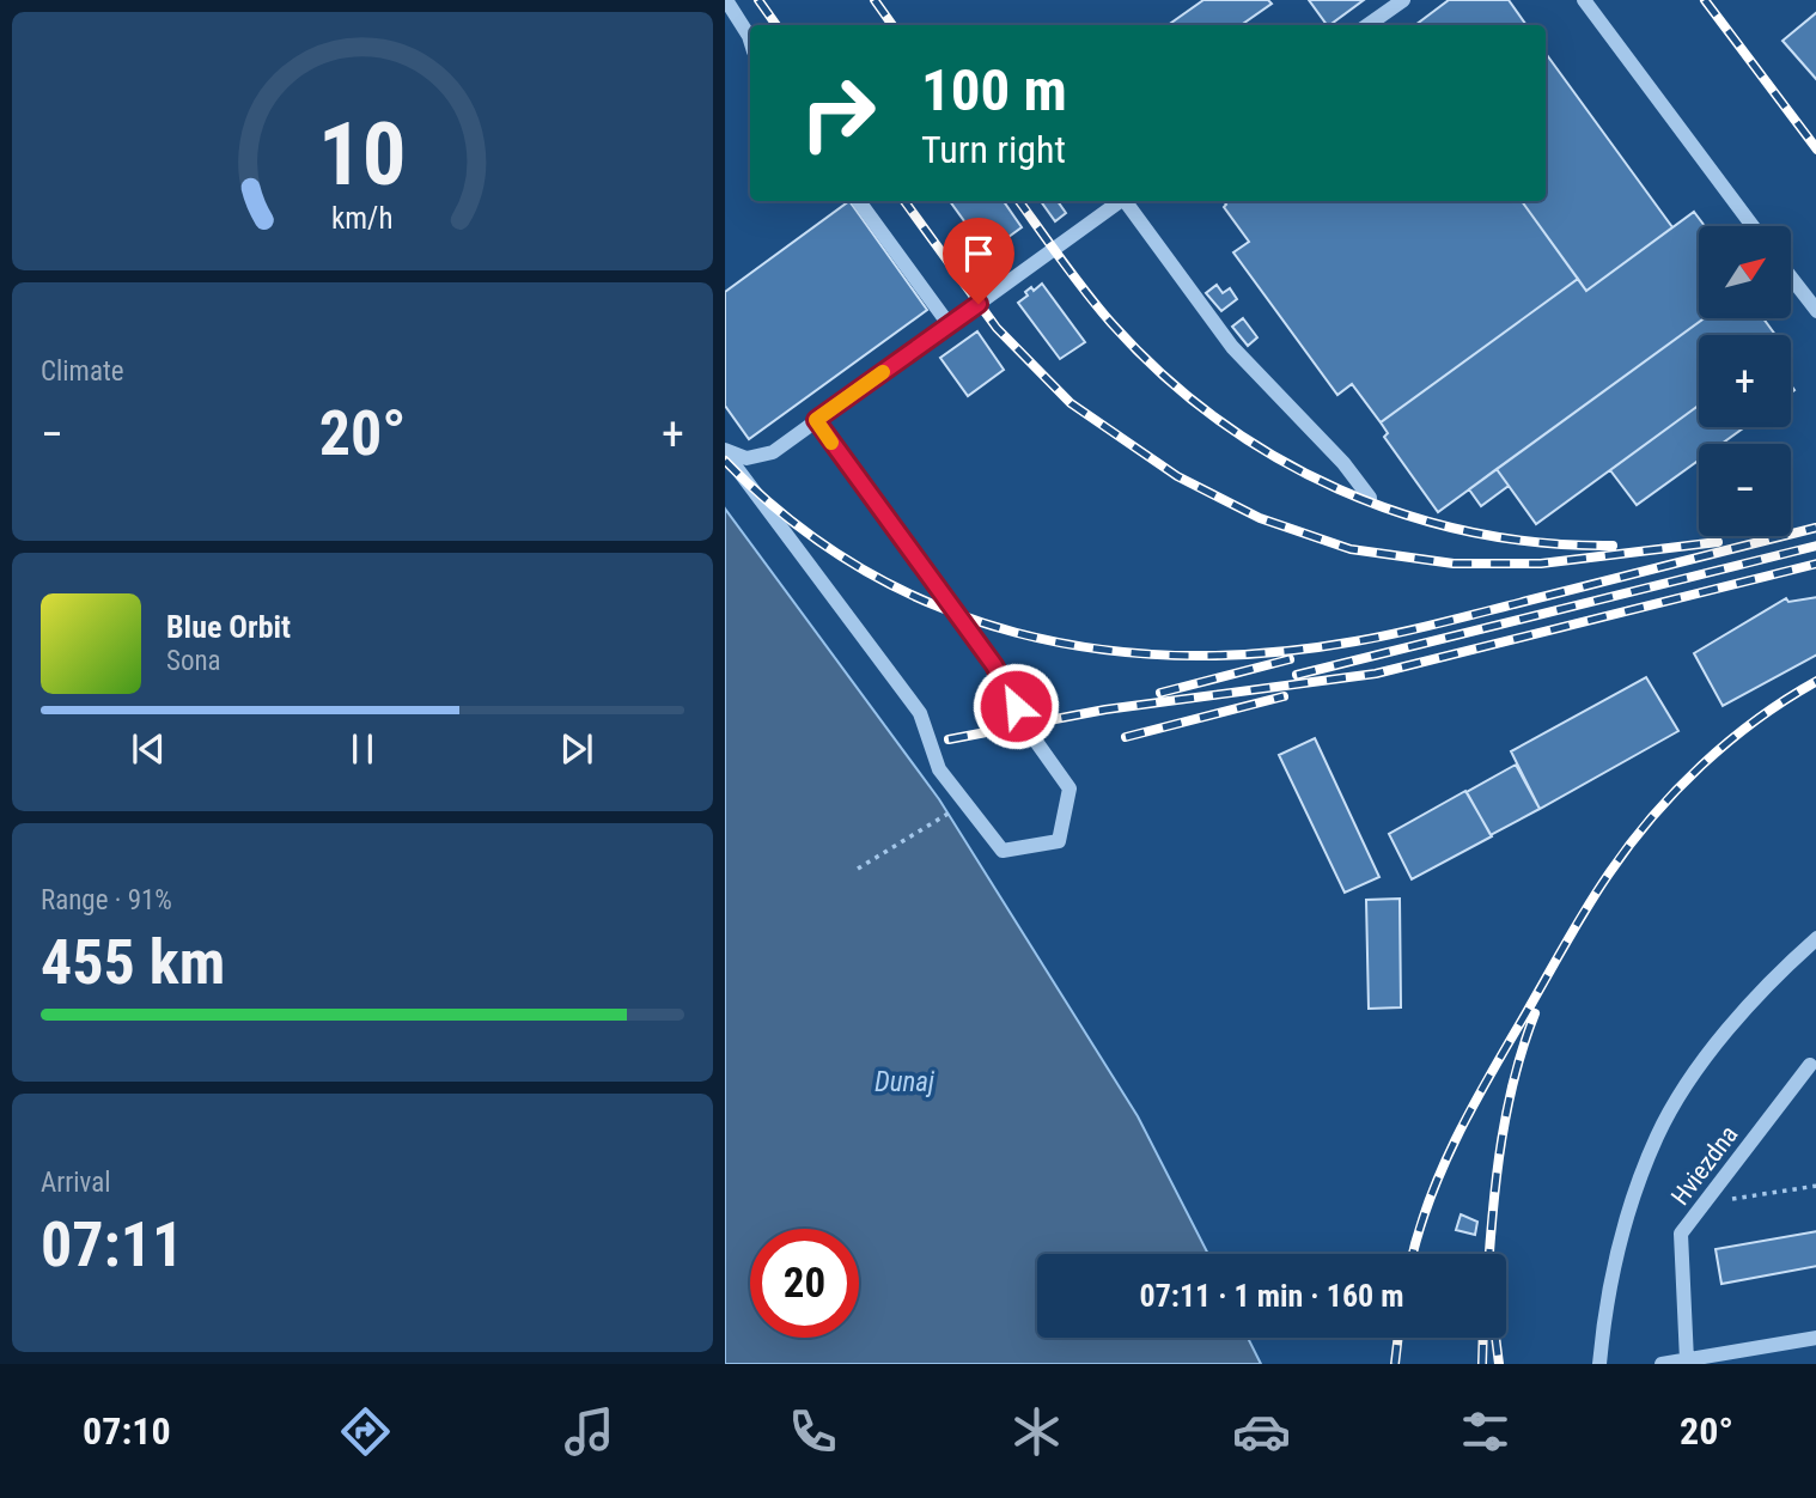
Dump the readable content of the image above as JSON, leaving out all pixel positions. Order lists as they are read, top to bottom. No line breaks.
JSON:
{"streets":{"street":["Hviezdna"]},"water":["Dunaj"],"north":"top right","page":{"turn":["100 m","Turn right"],"map_buttons":["+","−"],"tile":["Climate",["Range · 91%","455 km"],["Arrival","07:11"]],"heat":["−","20°","+"],"song":["Blue Orbit","Sona"],"limit":"20","trip":"07:11 · 1 min · 160 m","tabs":["07:10","20°"],"gauge":["10","km/h"]}}
